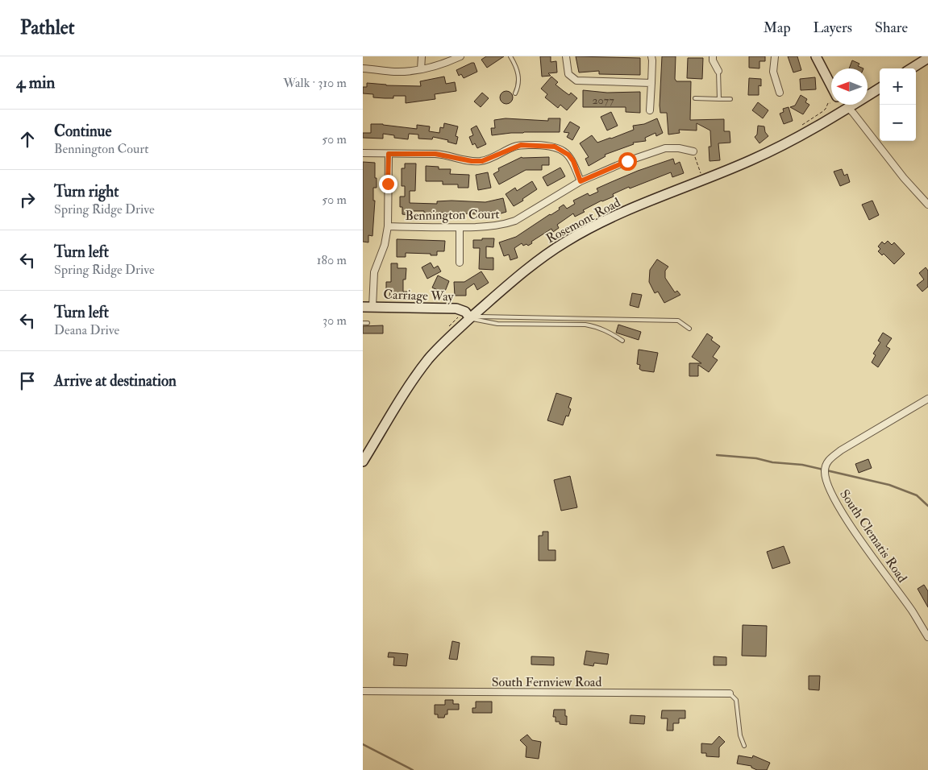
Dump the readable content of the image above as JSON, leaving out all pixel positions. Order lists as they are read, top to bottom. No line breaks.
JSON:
{"streets":{"main road":["Rosemont Road","Carriage Way"],"street":["Bennington Court","South Clematis Road","South Fernview Road"]},"crossings":[["Rosemont Road","Carriage Way"]],"house_numbers":["2077"],"north":"left","page":{"header":"Pathlet","nav":["Map","Layers","Share"],"heading":["4 min","Walk · 310 m"],"map_buttons":["+","−"],"list":[["Continue","Bennington Court","50 m"],["Turn right","Spring Ridge Drive","50 m"],["Turn left","Spring Ridge Drive","180 m"],["Turn left","Deana Drive","30 m"],"Arrive at destination"]}}
